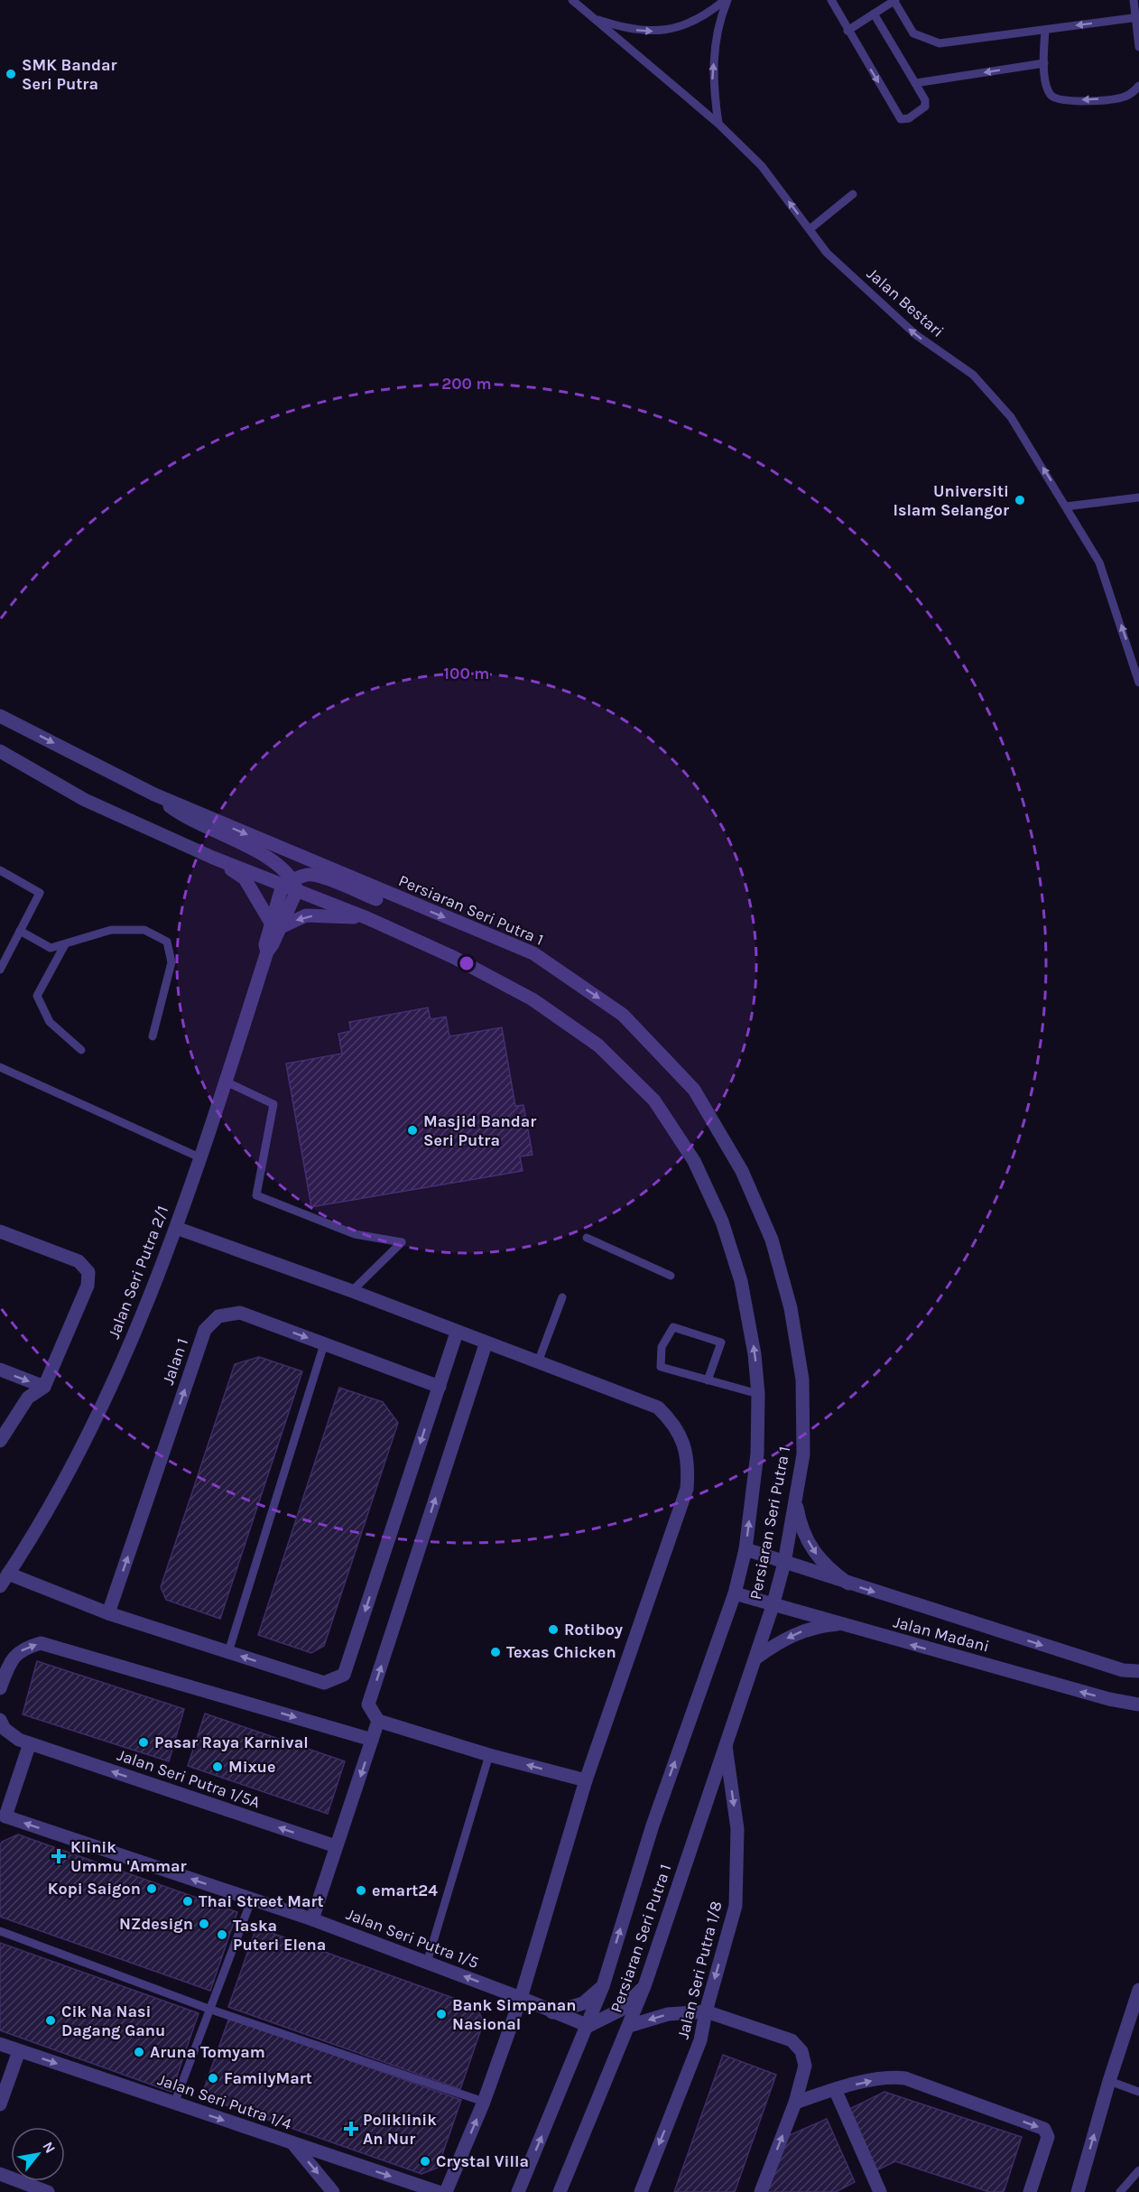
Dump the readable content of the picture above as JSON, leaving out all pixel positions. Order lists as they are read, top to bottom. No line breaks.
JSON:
{"streets":{"street":["Persiaran Seri Putra 1","Jalan Seri Putra 2/1","Jalan 1","Jalan Madani","Jalan Seri Putra 1/5A","Jalan Seri Putra 1/5","Jalan Seri Putra 1/8","Jalan Seri Putra 1/4"],"lane":["Jalan Bestari"]},"crossings":[["Persiaran Seri Putra 1","Jalan Seri Putra 2/1"],["Persiaran Seri Putra 1","Jalan Madani"],["Persiaran Seri Putra 1","Jalan Seri Putra 1/5"],["Persiaran Seri Putra 1","Jalan Seri Putra 1/8"]],"one_way":["Jalan Bestari","Jalan 1","Jalan Seri Putra 1/5A","Jalan Seri Putra 1/5","Jalan Seri Putra 1/8","Jalan Seri Putra 1/4"],"places":{"other":["SMK Bandar Seri Putra","Universiti Islam Selangor","Masjid Bandar Seri Putra","Rotiboy","Texas Chicken","Pasar Raya Karnival","Mixue","Kopi Saigon","emart24","Thai Street Mart","NZdesign","Taska Puteri Elena","Bank Simpanan Nasional","Cik Na Nasi Dagang Ganu","Aruna Tomyam","FamilyMart","Crystal Villa"],"health":["Klinik Ummu 'Ammar","Poliklinik An Nur"]},"north":"top right","rings":["200 m","100 m"]}
